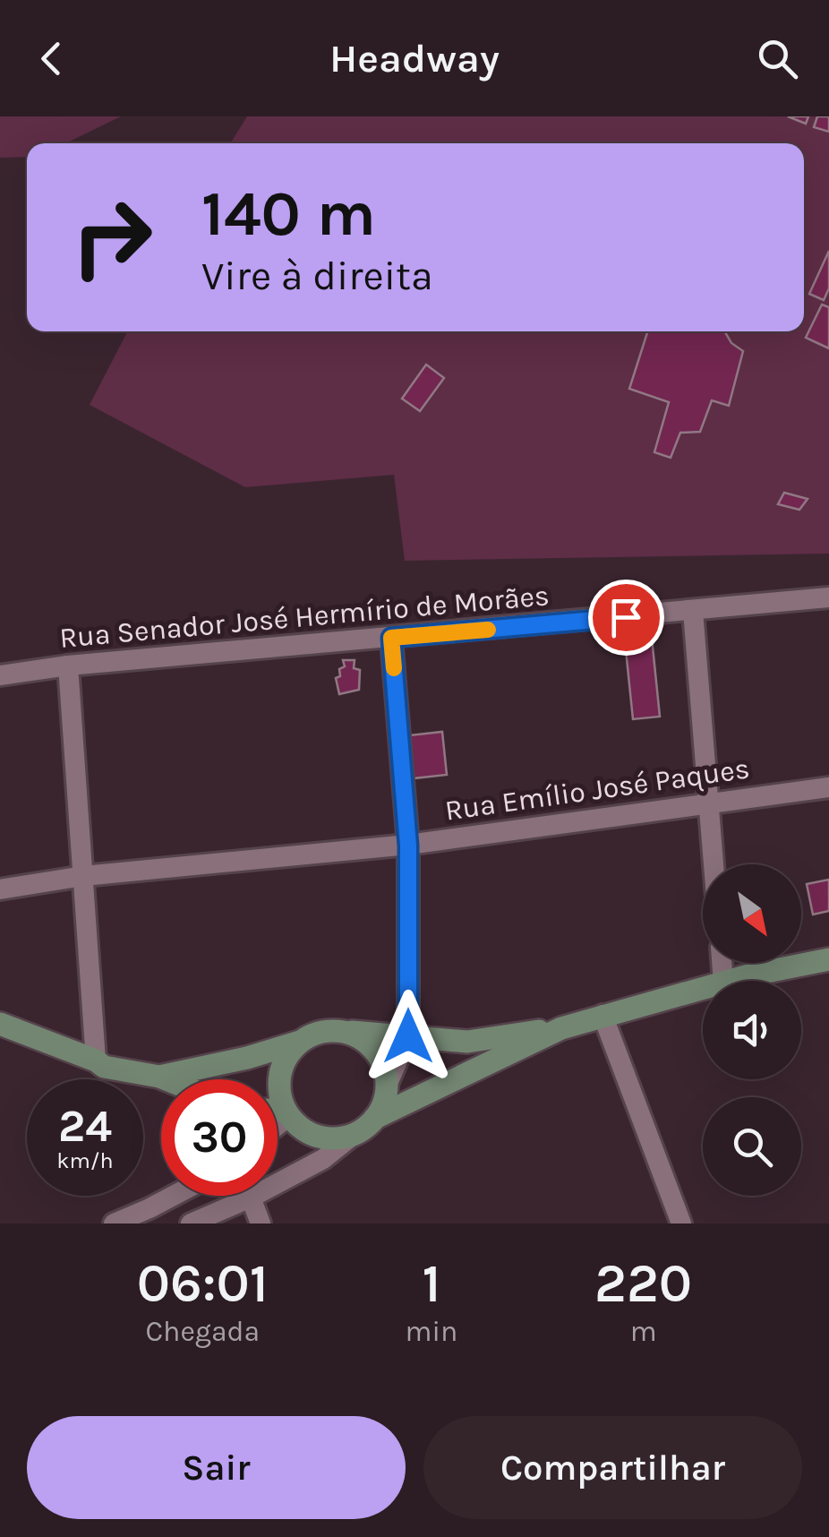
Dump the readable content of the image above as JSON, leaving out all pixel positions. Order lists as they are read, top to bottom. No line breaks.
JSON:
{"streets":{"street":["Rua Senador José Hermírio de Morães","Rua Emílio José Paques"]},"north":"bottom right","page":{"header":"Headway","turn":["140 m","Vire à direita"],"speed":"24 km/h","limit":"30","eta":["06:01","Chegada","1","min","220","m"],"buttons":["Sair","Compartilhar"]}}
